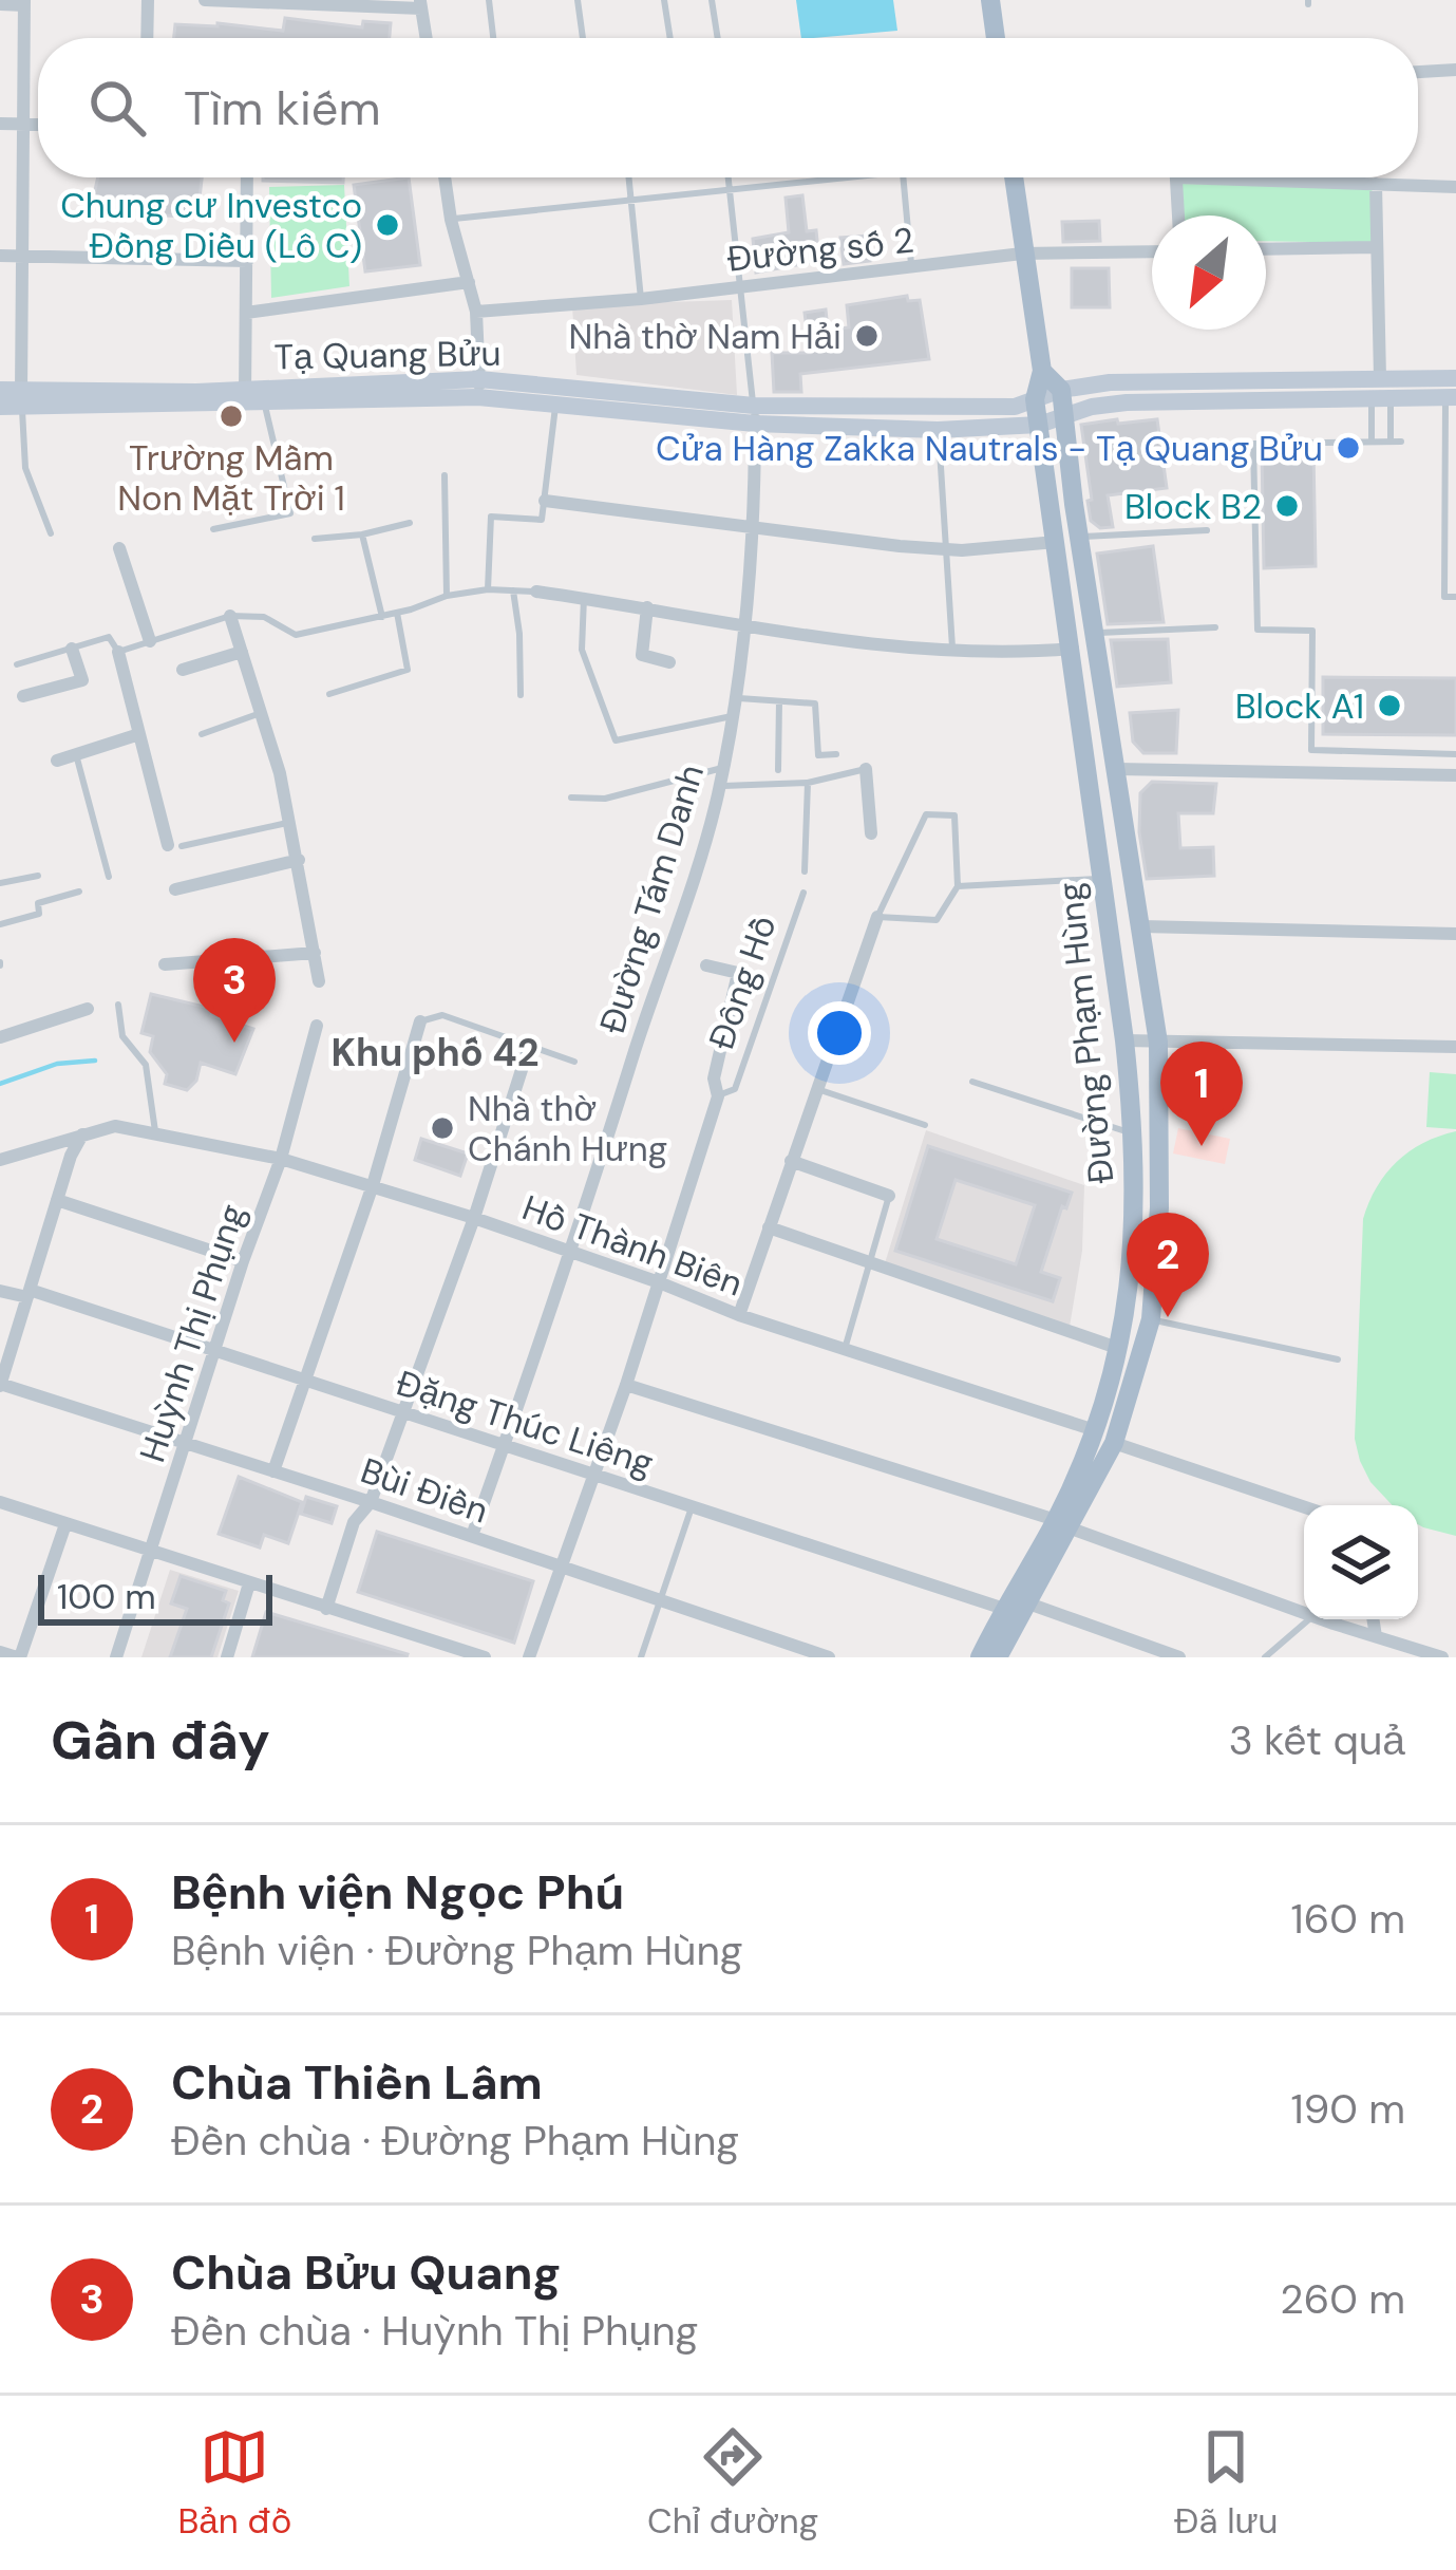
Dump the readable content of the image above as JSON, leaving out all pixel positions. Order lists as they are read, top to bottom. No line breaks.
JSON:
{"streets":{"main road":["Tạ Quang Bửu","Đường Phạm Hùng"],"street":["Đường số 2","Đường Tám Danh","Đông Hồ","Hồ Thành Biên","Huỳnh Thị Phụng","Đặng Thúc Liêng","Bùi Điền"]},"crossings":[["Tạ Quang Bửu","Đường Tám Danh"],["Tạ Quang Bửu","Đường Phạm Hùng"],["Đường Tám Danh","Hồ Thành Biên"],["Đường Tám Danh","Đặng Thúc Liêng"],["Đường Tám Danh","Bùi Điền"],["Đông Hồ","Hồ Thành Biên"],["Đông Hồ","Đặng Thúc Liêng"],["Đông Hồ","Bùi Điền"],["Đường Phạm Hùng","Hồ Thành Biên"],["Đường Phạm Hùng","Đặng Thúc Liêng"],["Hồ Thành Biên","Huỳnh Thị Phụng"],["Huỳnh Thị Phụng","Đặng Thúc Liêng"],["Huỳnh Thị Phụng","Bùi Điền"]],"districts":["Khu phố 42"],"places":["Chung cư Investco Đồng Diều (Lô C)","Nhà thờ Nam Hải","Trường Mầm Non Mặt Trời 1","Cửa Hàng Zakka Nautrals - Tạ Quang Bửu","Block B2","Block A1","Nhà thờ Chánh Hưng"],"scale_bar":"100 m","north":"bottom left","page":{"search":"Tìm kiếm","pins":["3","1","2"],"scale":"100 m","heading":["Gần đây","3 kết quả"],"list":[{"mark":"1","name":"Bệnh viện Ngọc Phú","note":"Bệnh viện · Đường Phạm Hùng","value":"160 m"},{"mark":"2","name":"Chùa Thiền Lâm","note":"Đền chùa · Đường Phạm Hùng","value":"190 m"},{"mark":"3","name":"Chùa Bửu Quang","note":"Đền chùa · Huỳnh Thị Phụng","value":"260 m"}],"nav":["Bản đồ","Chỉ đường","Đã lưu"]}}
